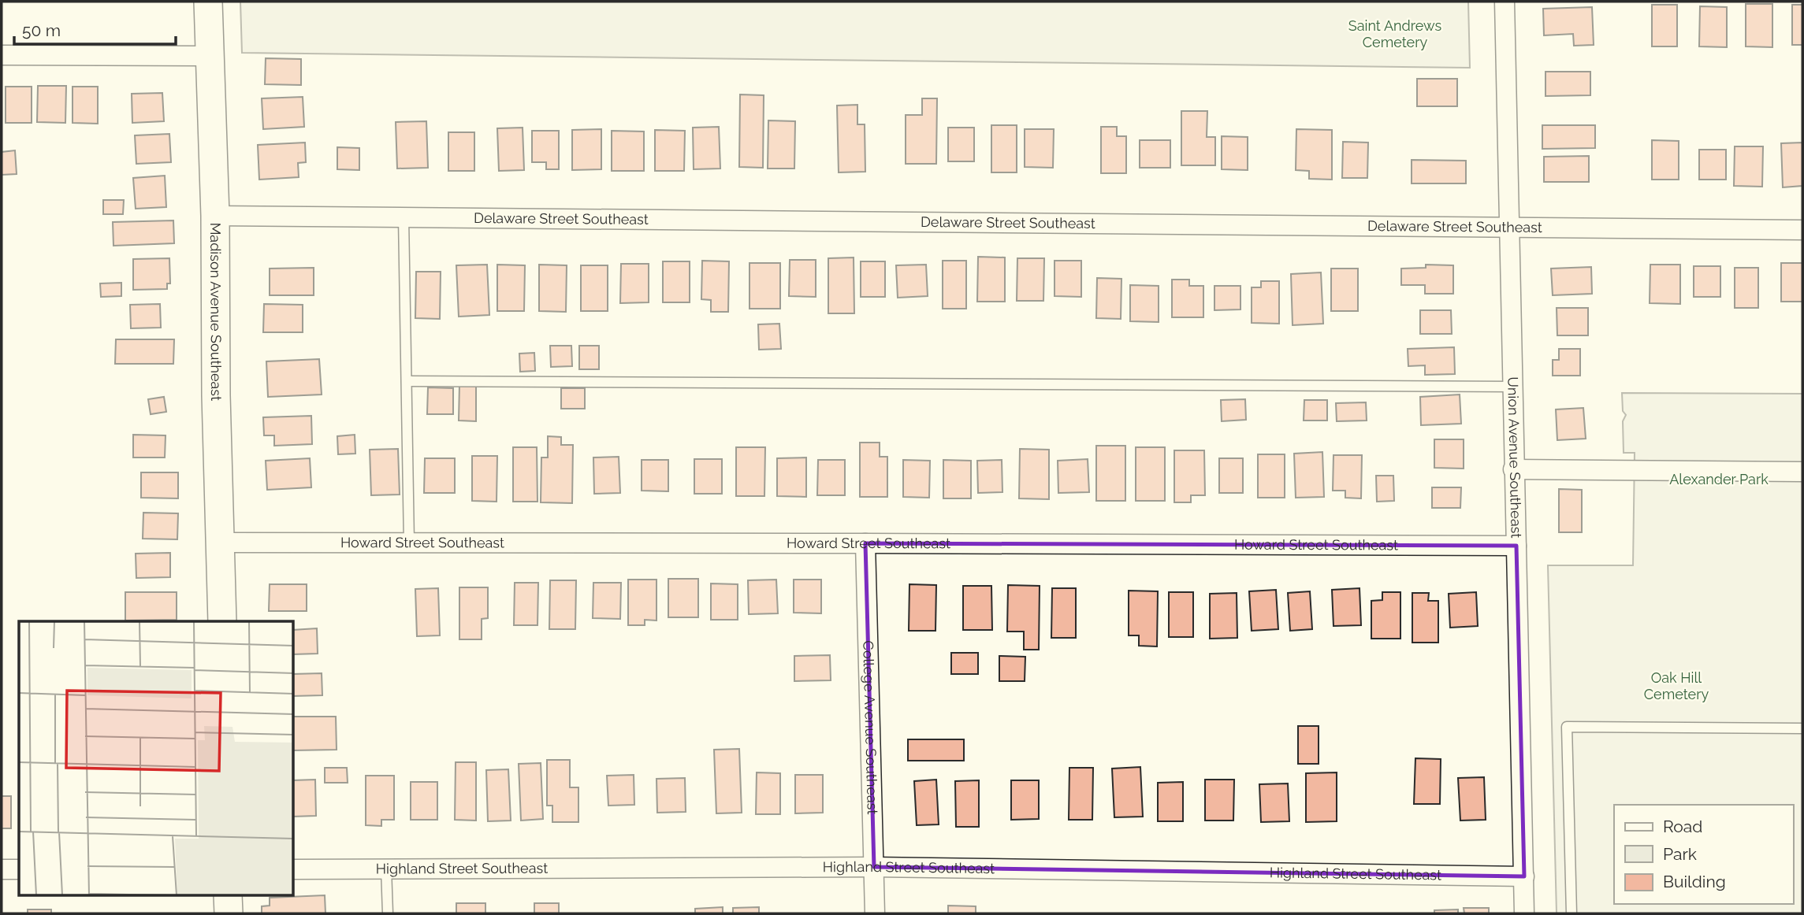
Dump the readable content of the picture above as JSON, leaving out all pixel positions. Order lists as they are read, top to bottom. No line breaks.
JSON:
{"streets":{"street":["Delaware Street Southeast","Madison Avenue Southeast","Union Avenue Southeast","Howard Street Southeast","College Avenue Southeast","Highland Street Southeast"]},"crossings":[["Delaware Street Southeast","Madison Avenue Southeast"],["Delaware Street Southeast","Union Avenue Southeast"],["Madison Avenue Southeast","Howard Street Southeast"],["Union Avenue Southeast","Howard Street Southeast"],["Union Avenue Southeast","Highland Street Southeast"],["Howard Street Southeast","College Avenue Southeast"],["College Avenue Southeast","Highland Street Southeast"]],"parks":["Saint Andrews Cemetery","Alexander Park","Oak Hill Cemetery"],"legend":["Road","Park","Building"],"scale_bar":"50 m"}
